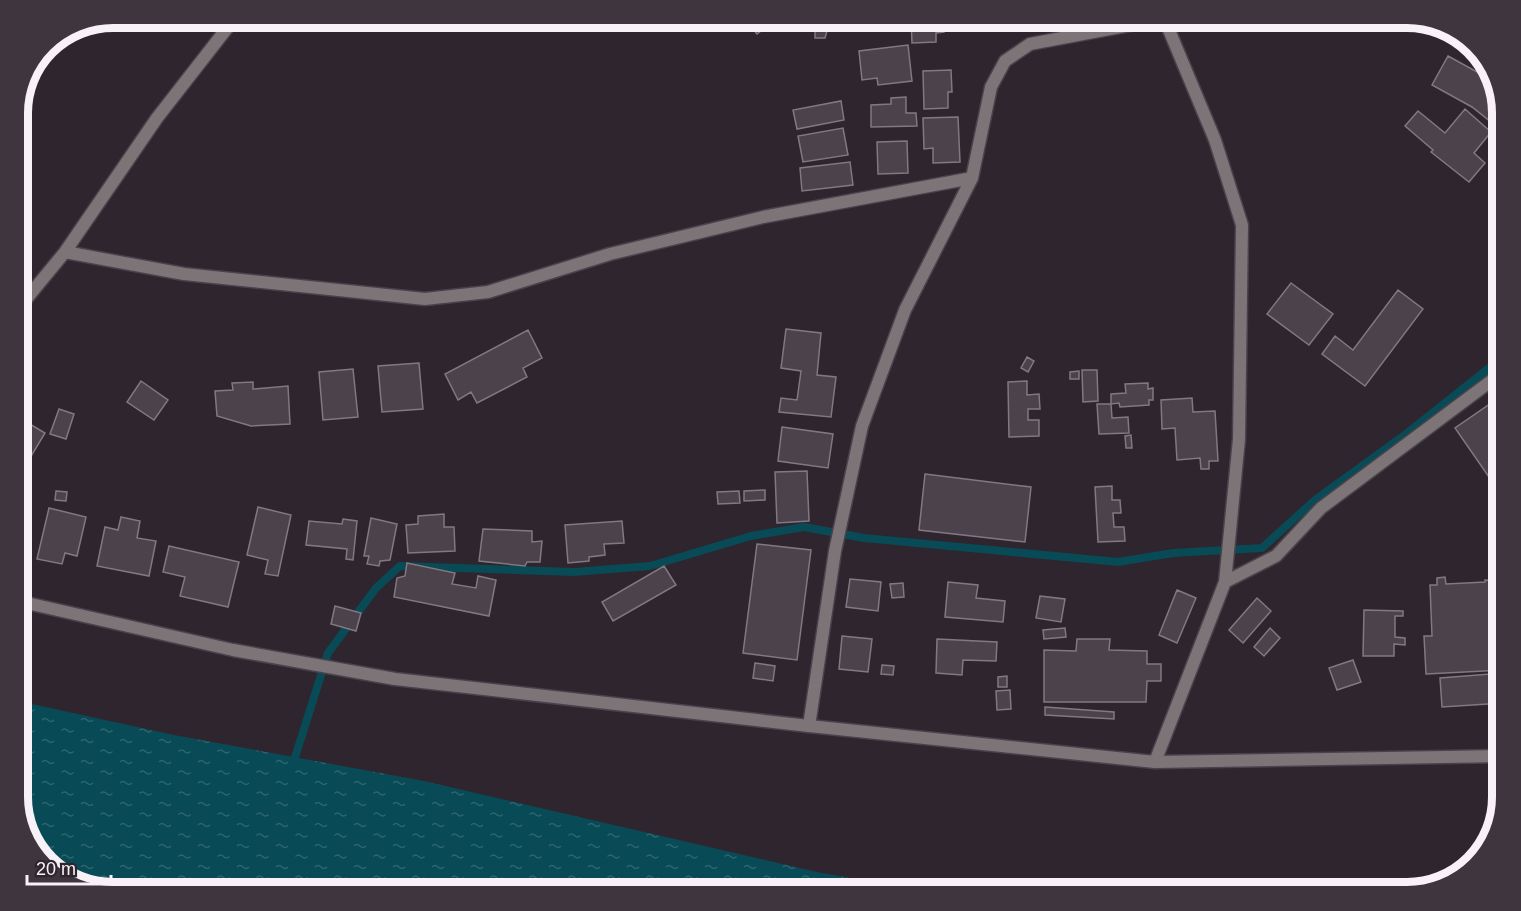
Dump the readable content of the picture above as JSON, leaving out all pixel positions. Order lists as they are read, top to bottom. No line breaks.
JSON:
{"scale_bar":"20 m"}
